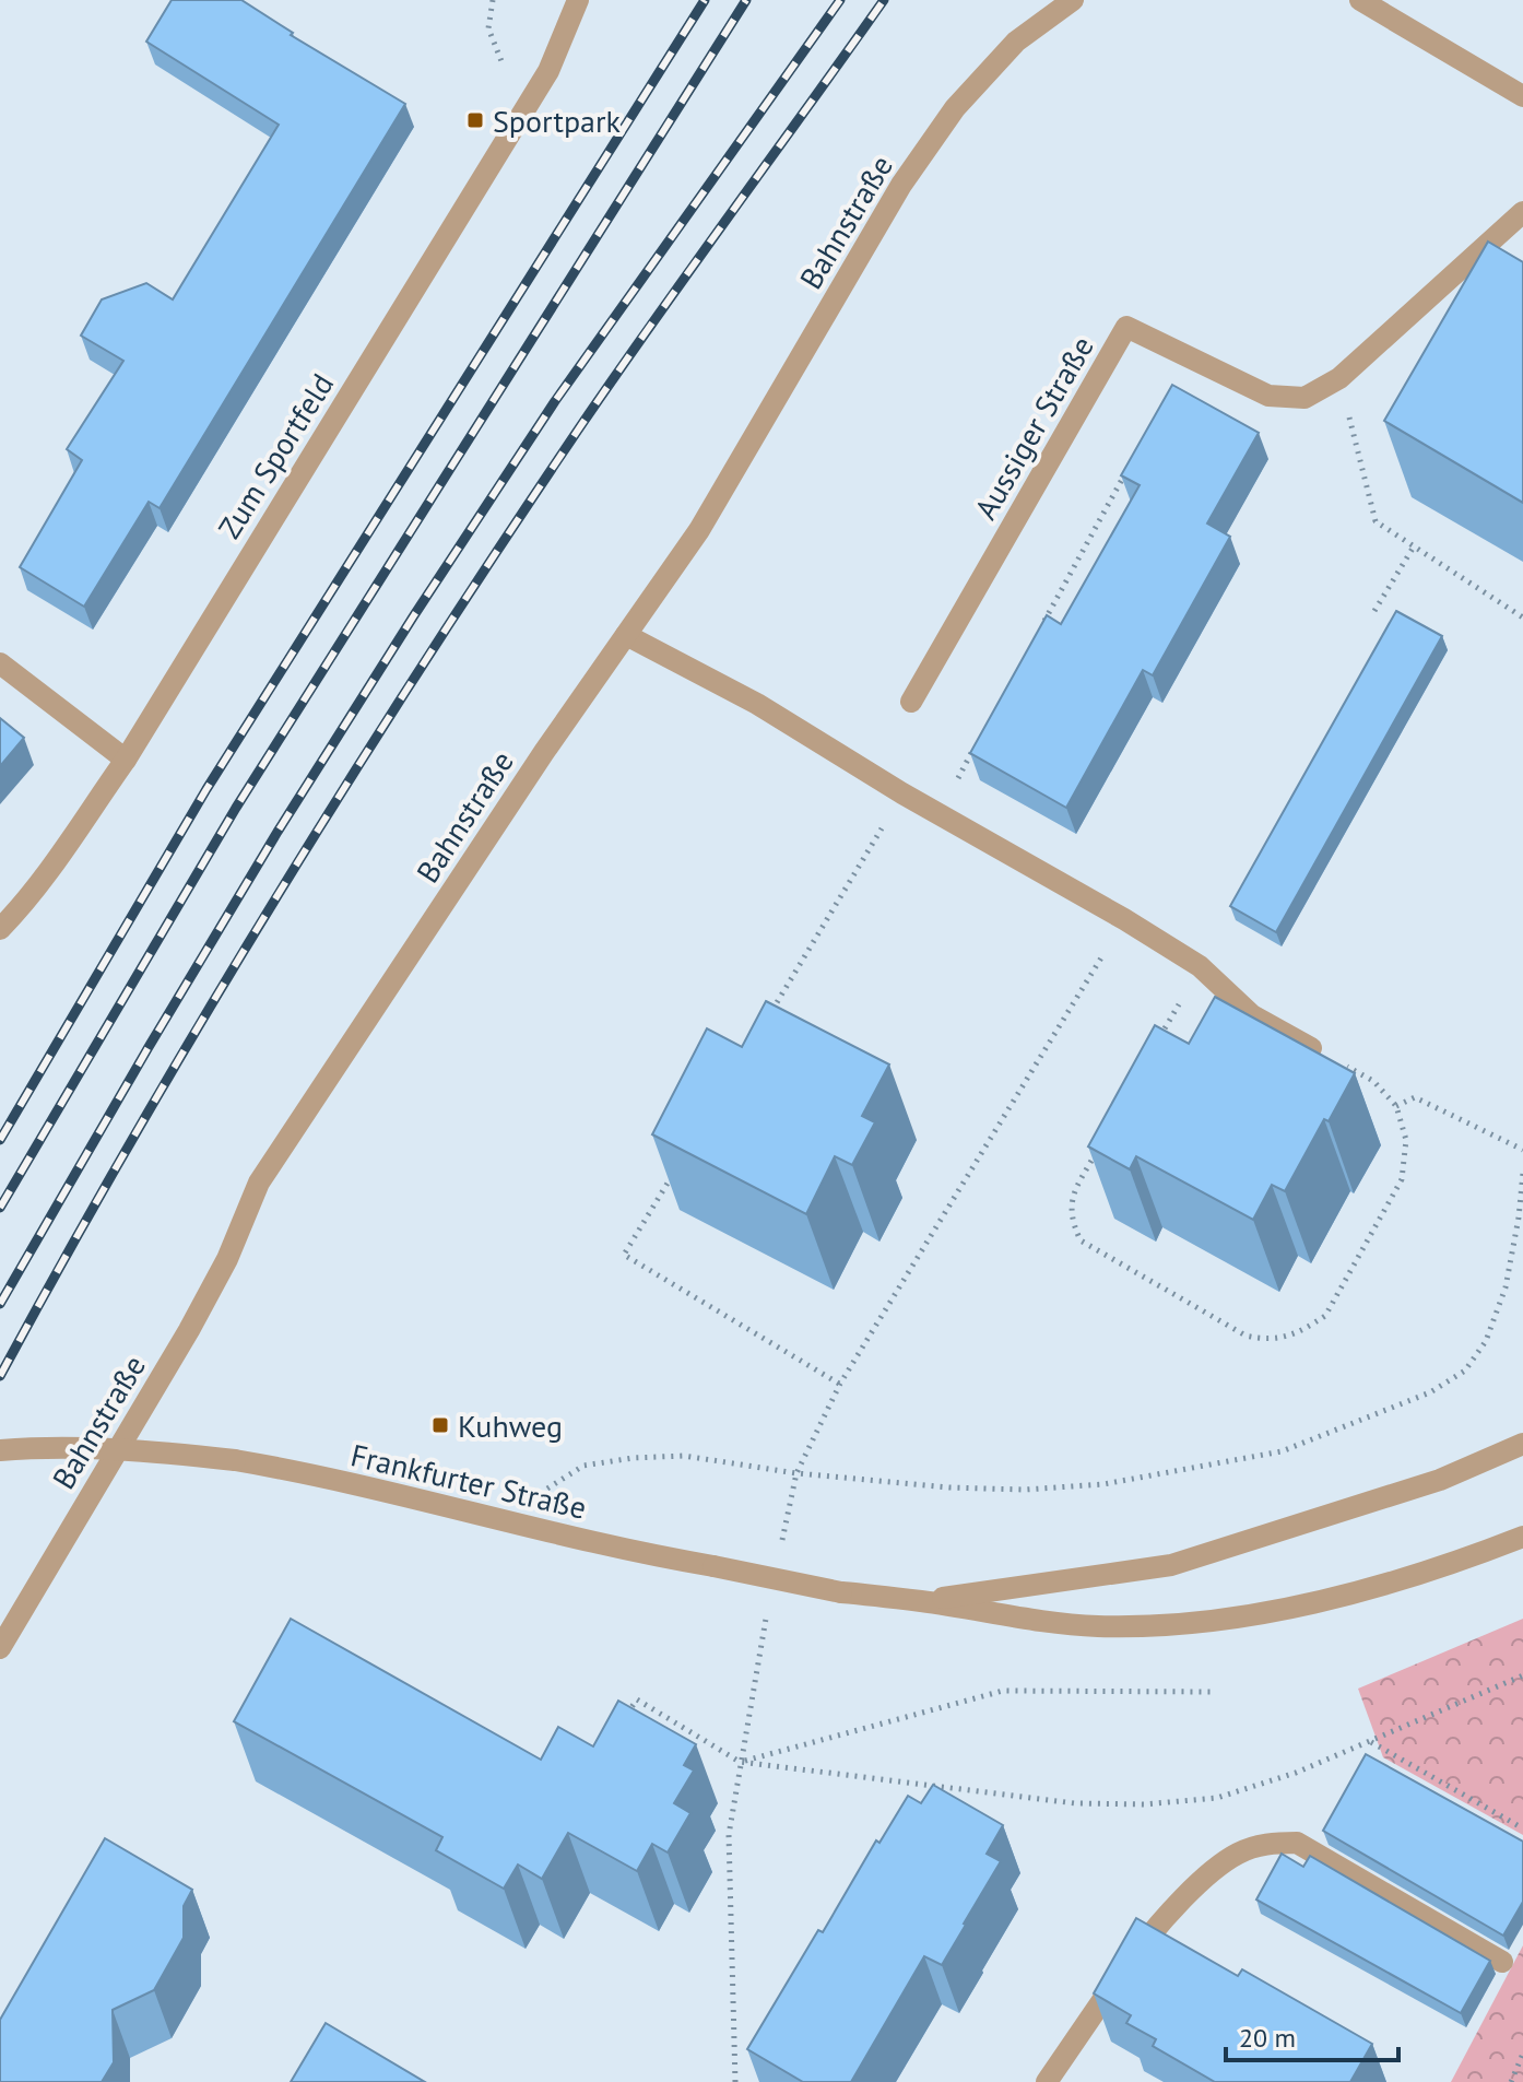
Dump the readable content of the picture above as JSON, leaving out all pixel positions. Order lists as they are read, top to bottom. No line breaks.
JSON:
{"streets":{"street":["Bahnstraße","Aussiger Straße","Zum Sportfeld","Frankfurter Straße"]},"places":{"transit":["Sportpark","Kuhweg"]},"scale_bar":"20 m"}
